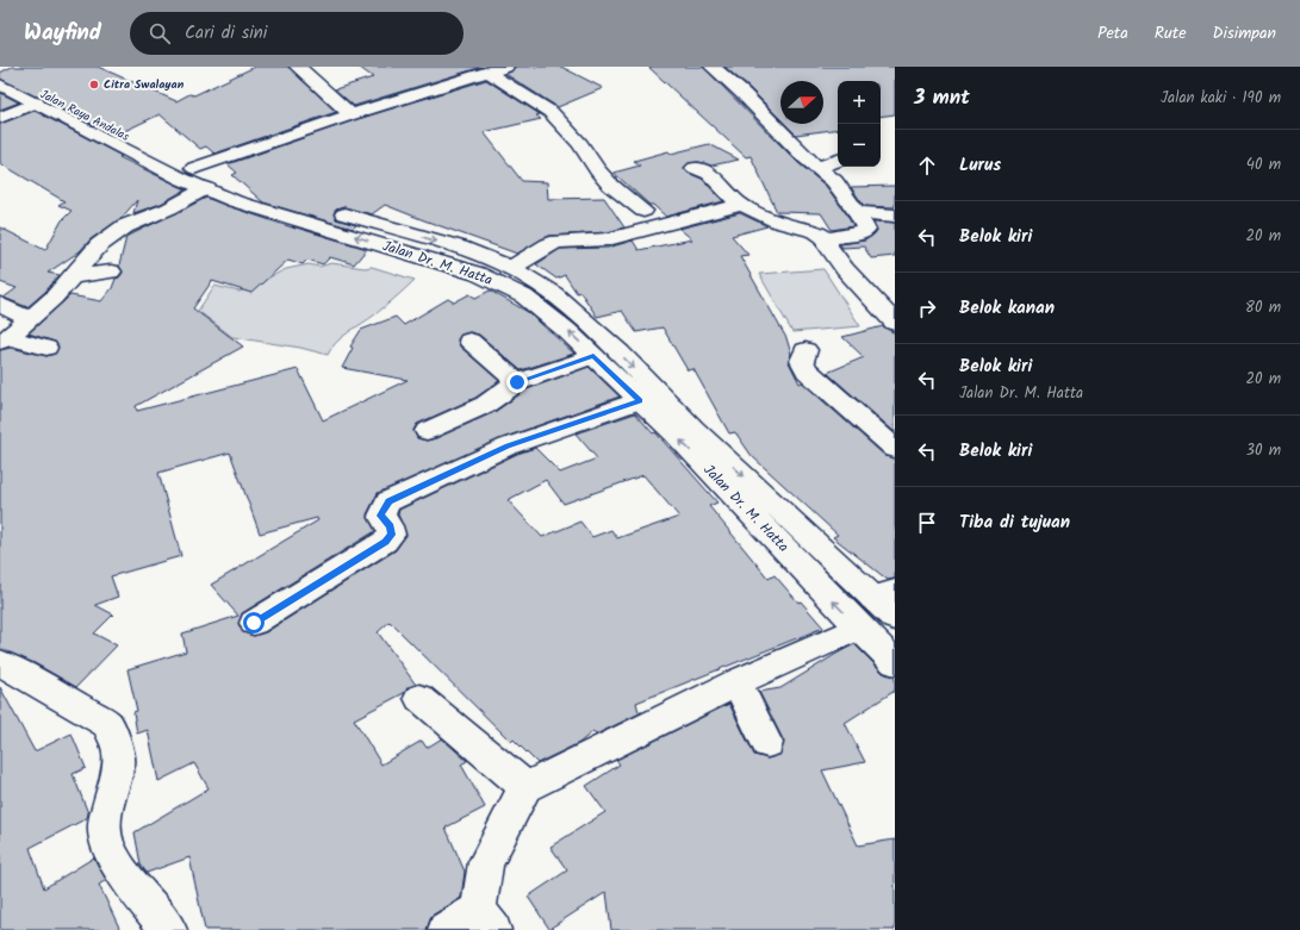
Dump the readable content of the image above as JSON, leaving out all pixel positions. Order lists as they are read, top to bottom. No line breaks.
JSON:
{"streets":{"street":["Jalan Raya Andalas","Jalan Dr. M. Hatta"]},"crossings":[["Jalan Raya Andalas","Jalan Dr. M. Hatta"]],"places":["Citra Swalayan"],"north":"right","page":{"header":"Wayfind","search":"Cari di sini","nav":["Peta","Rute","Disimpan"],"heading":["3 mnt","Jalan kaki · 190 m"],"map_buttons":["+","−"],"list":[["Lurus","40 m"],["Belok kiri","20 m"],["Belok kanan","80 m"],["Belok kiri","Jalan Dr. M. Hatta","20 m"],["Belok kiri","30 m"],"Tiba di tujuan"]}}
